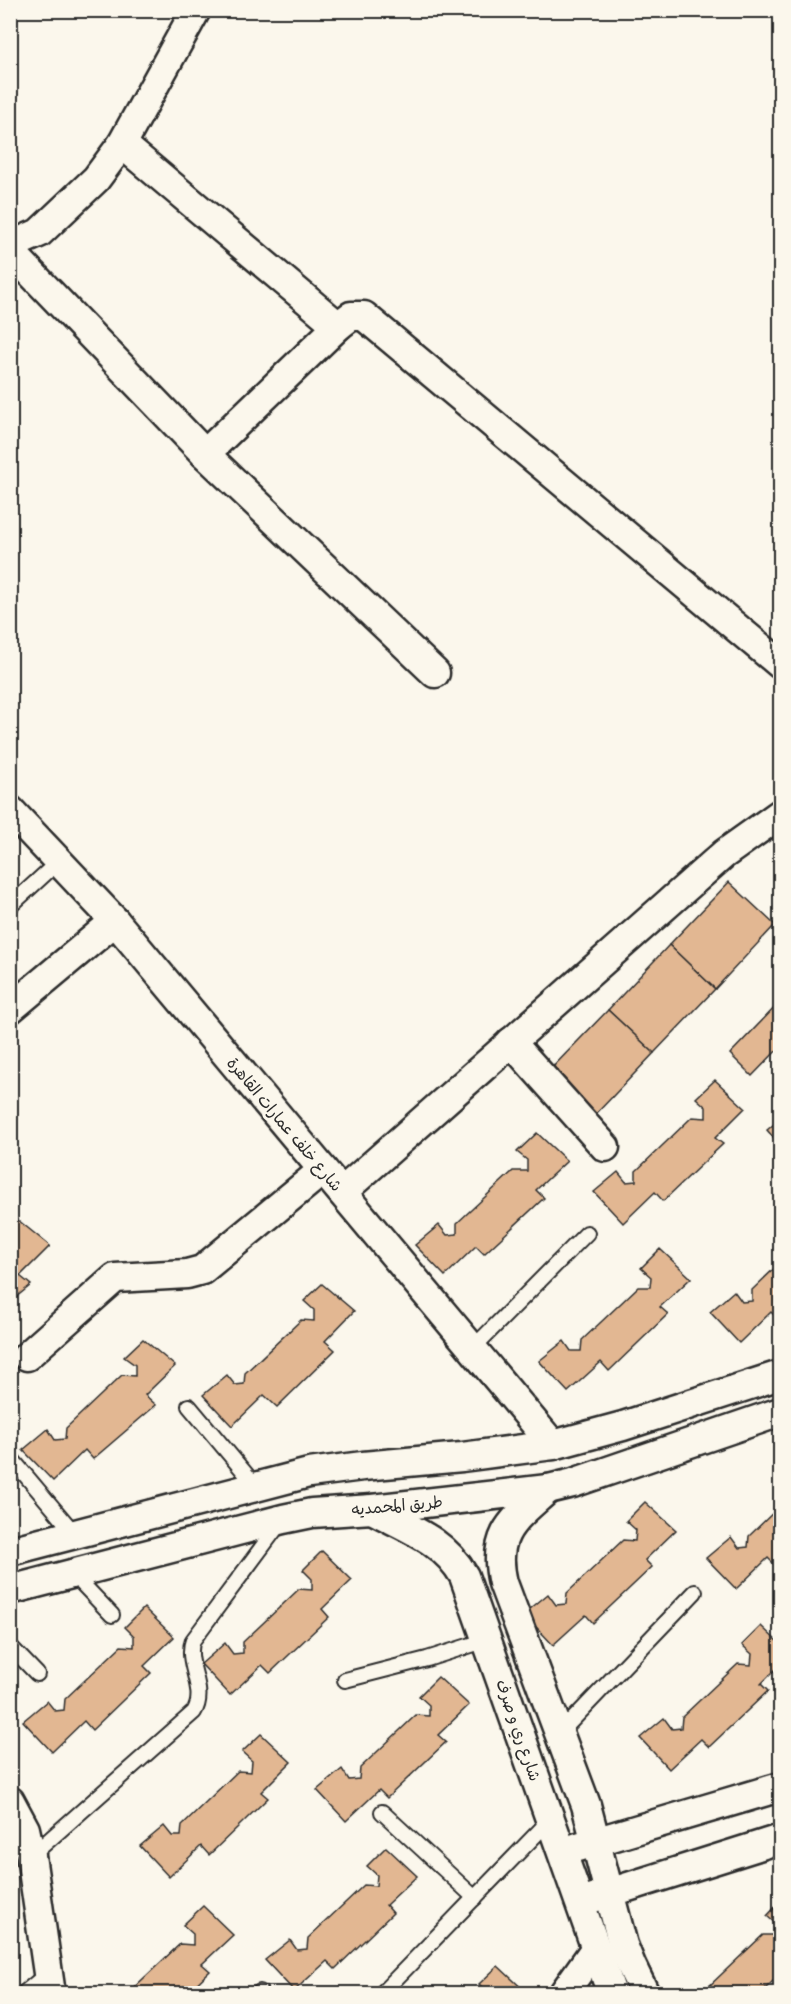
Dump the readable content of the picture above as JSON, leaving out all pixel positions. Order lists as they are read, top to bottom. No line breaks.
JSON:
{"streets":{"street":["شارع خلف عمارات القاهرة","طريق المحمديه","شارع ري و صرف"]},"crossings":[["طريق المحمديه","شارع ري و صرف"]]}
